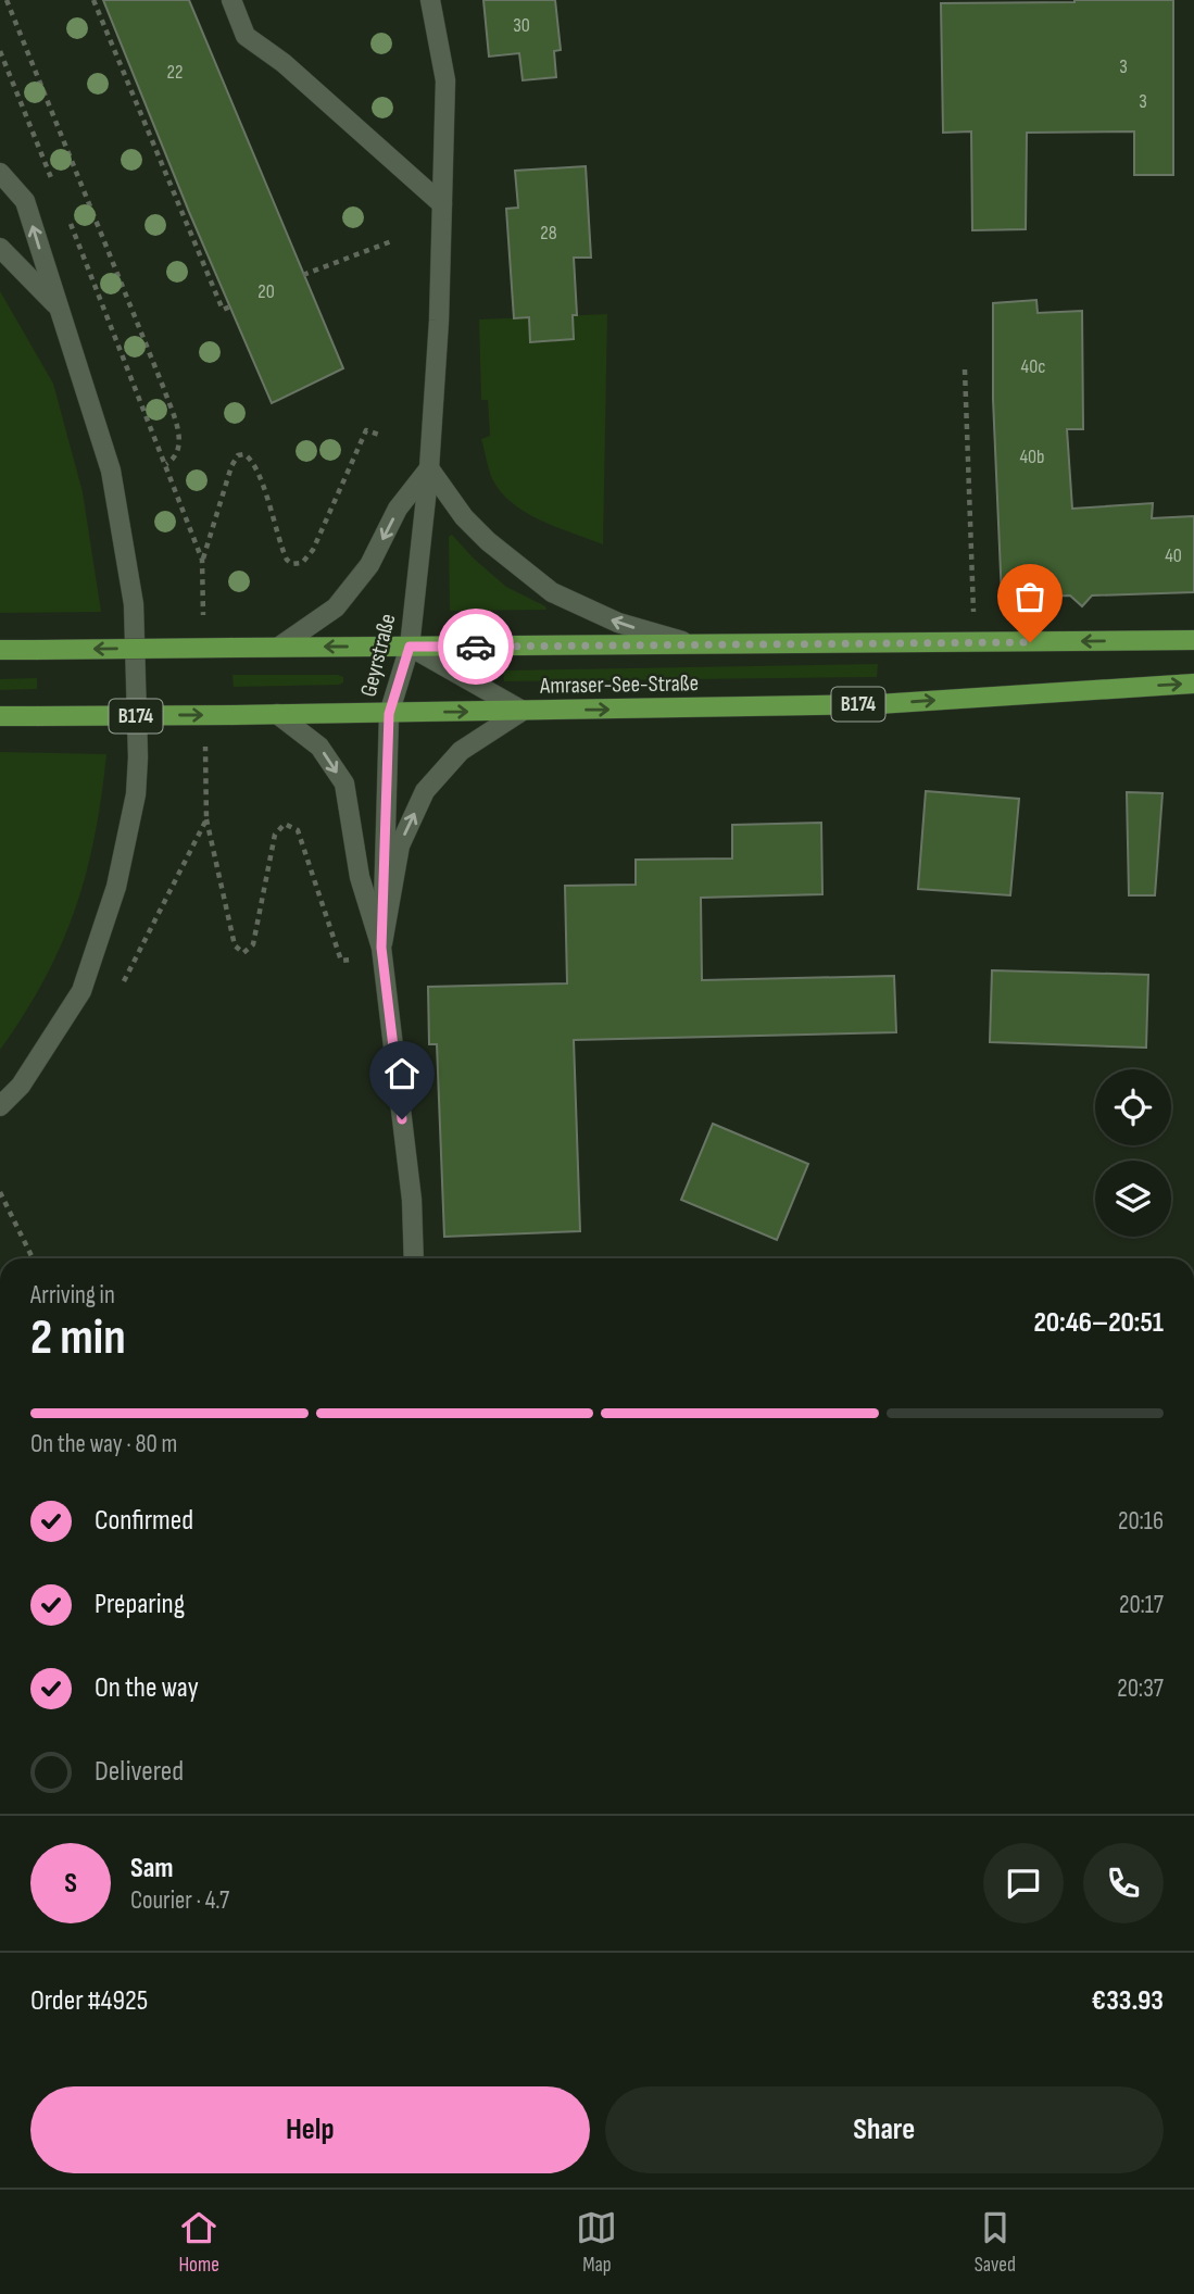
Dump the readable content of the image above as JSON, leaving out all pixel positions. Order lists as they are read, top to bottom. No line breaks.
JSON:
{"streets":{"main road":["Amraser-See-Straße","B174"],"street":["Geyrstraße"]},"crossings":[["Geyrstraße","Amraser-See-Straße"]],"house_numbers":["30","3","22","3","28","20","40c","40b","40"],"page":{"heading":["2 min","Arriving in","20:46–20:51"],"panel":["Sam","Courier · 4.7","Order #4925","€33.93"],"bar":"On the way · 80 m","list":[["Confirmed","20:16"],["Preparing","20:17"],["On the way","20:37"],"Delivered"],"round":"S","buttons":["Help","Share"],"tabs":["Home","Map","Saved"]}}
